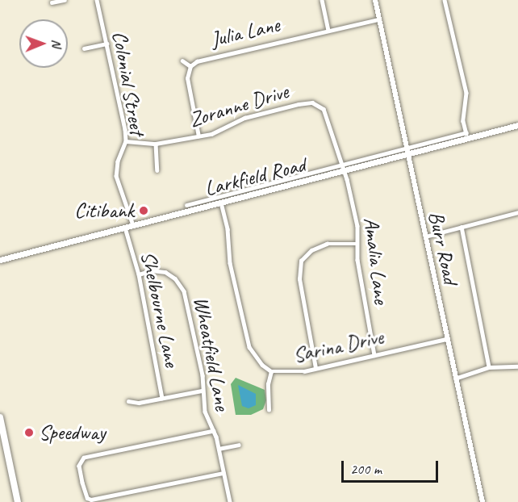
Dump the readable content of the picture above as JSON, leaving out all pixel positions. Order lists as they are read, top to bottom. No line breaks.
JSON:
{"streets":{"main road":["Larkfield Road"],"street":["Julia Lane","Colonial Street","Zoranne Drive","Burr Road","Amalia Lane","Shelbourne Lane","Sarina Drive","Wheatfield Lane"]},"crossings":[["Julia Lane","Zoranne Drive"],["Julia Lane","Burr Road"],["Colonial Street","Zoranne Drive"],["Colonial Street","Larkfield Road"],["Zoranne Drive","Larkfield Road"],["Zoranne Drive","Amalia Lane"],["Larkfield Road","Burr Road"],["Larkfield Road","Amalia Lane"],["Larkfield Road","Shelbourne Lane"],["Larkfield Road","Sarina Drive"],["Burr Road","Sarina Drive"],["Amalia Lane","Sarina Drive"],["Shelbourne Lane","Wheatfield Lane"]],"places":["Citibank","Speedway"],"scale_bar":"200 m","north":"right"}
